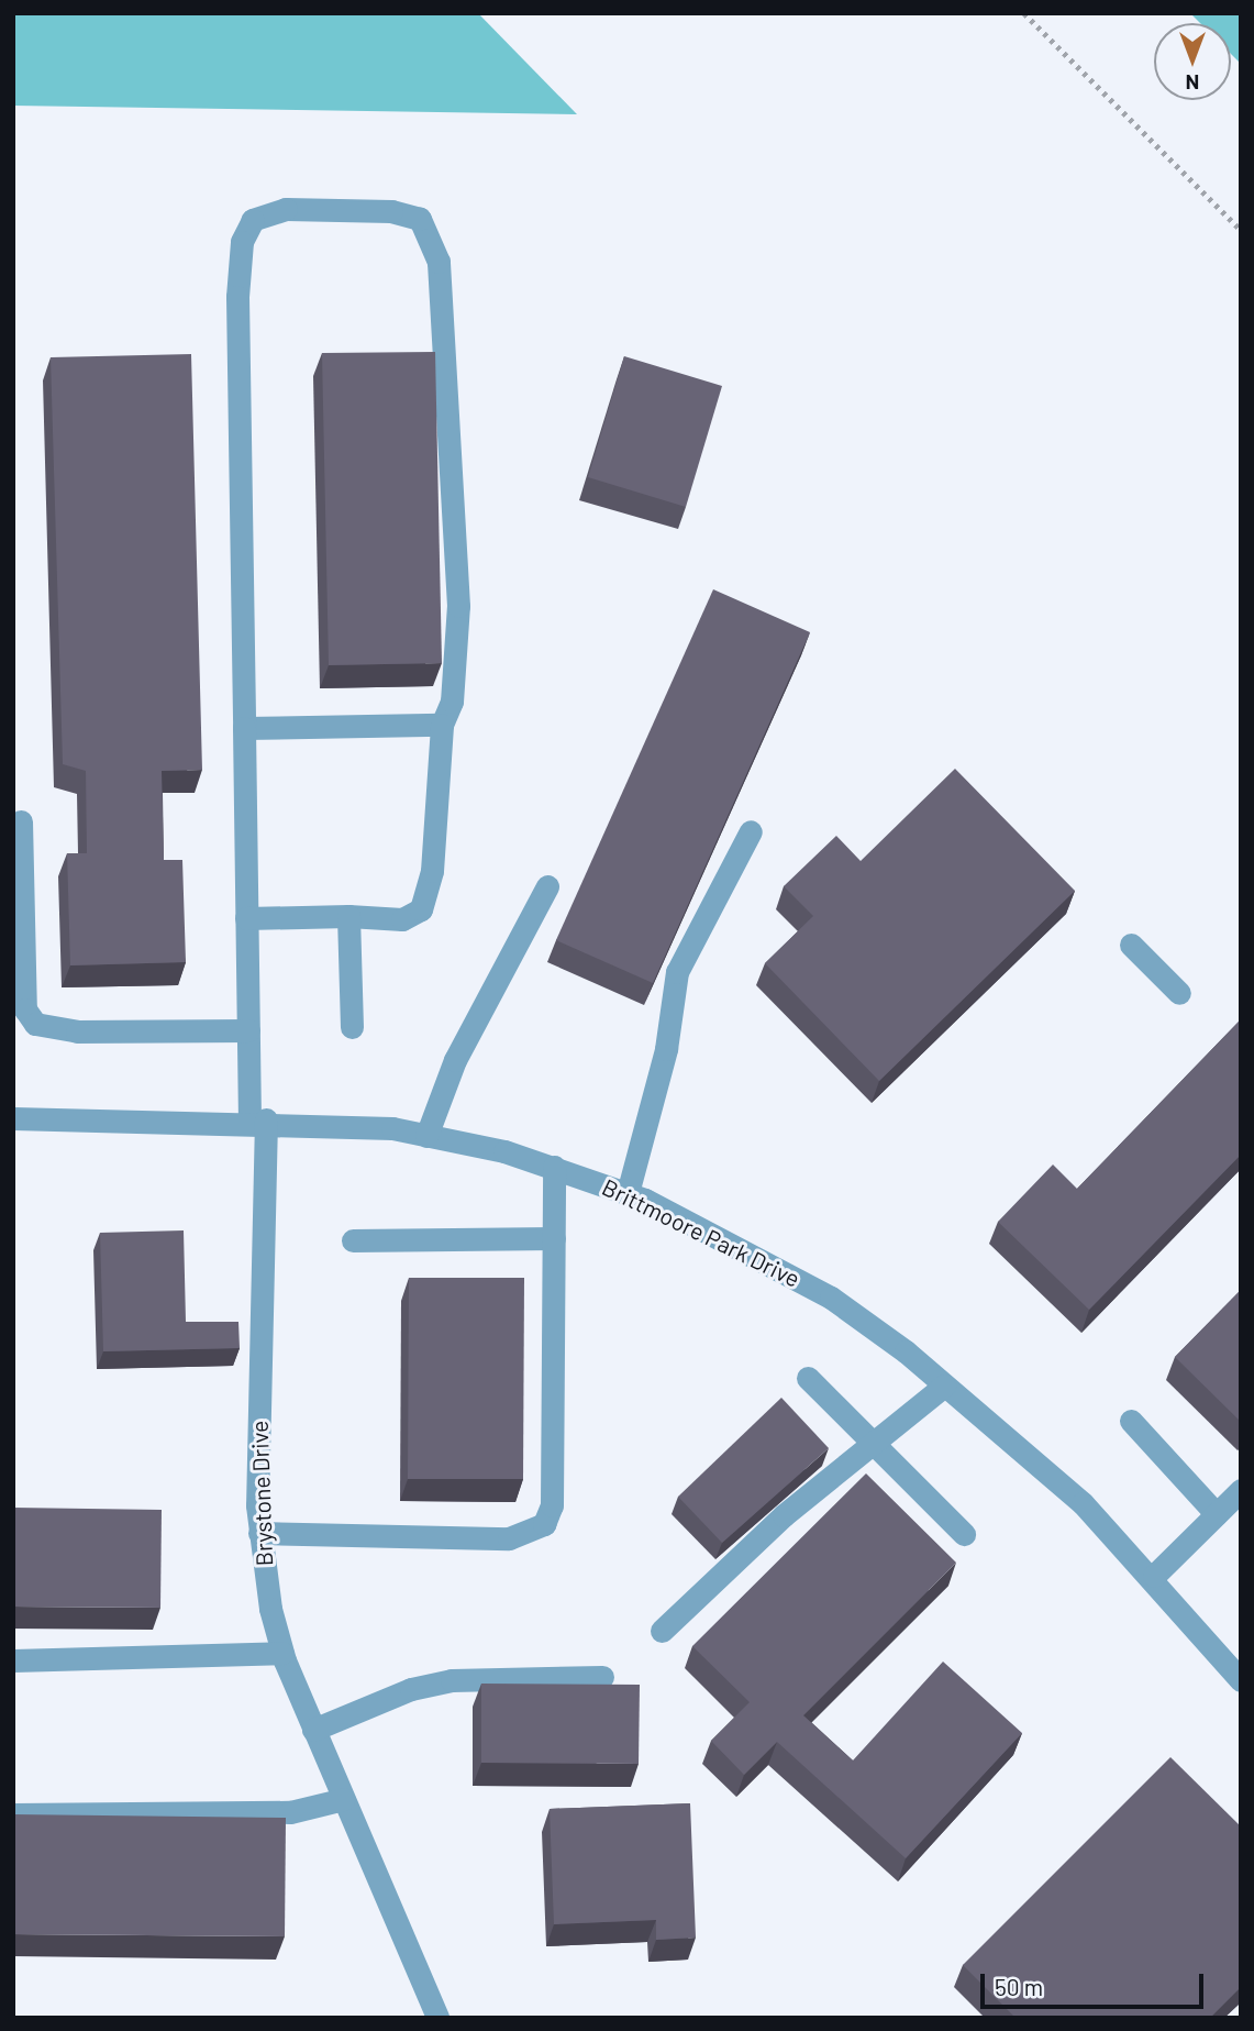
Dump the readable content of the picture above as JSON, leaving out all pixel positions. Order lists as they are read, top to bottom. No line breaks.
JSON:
{"streets":{"street":["Brittmoore Park Drive","Brystone Drive"]},"crossings":[["Brittmoore Park Drive","Brystone Drive"]],"scale_bar":"50 m","north":"bottom"}
